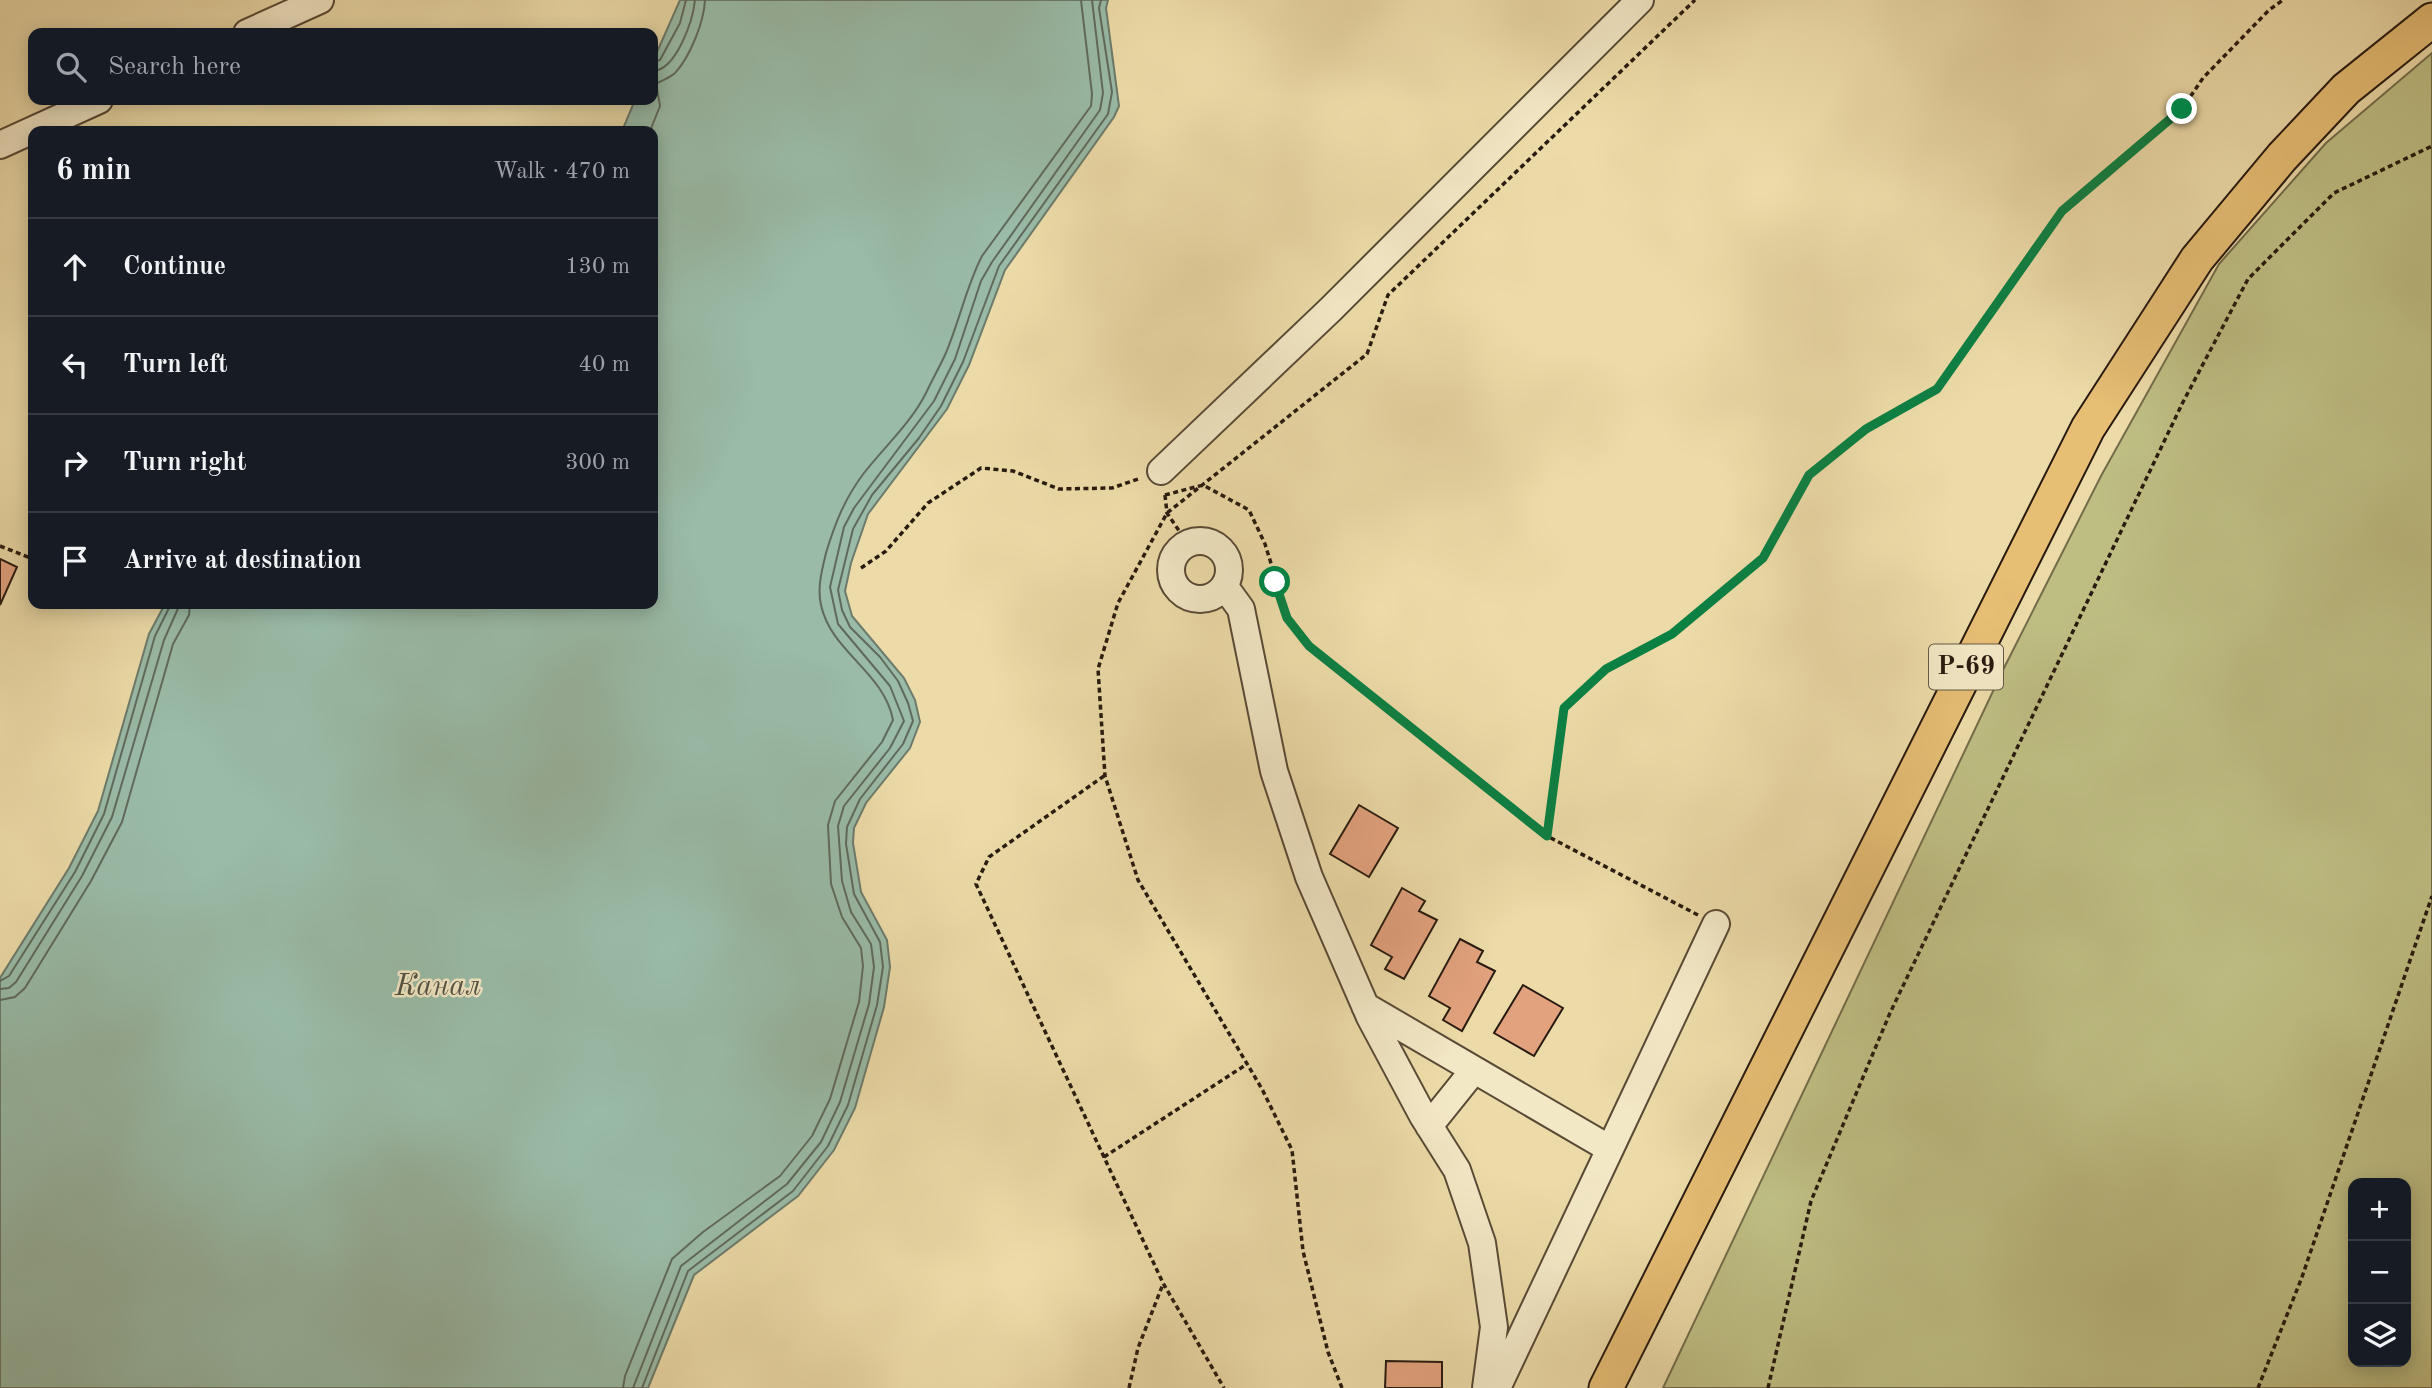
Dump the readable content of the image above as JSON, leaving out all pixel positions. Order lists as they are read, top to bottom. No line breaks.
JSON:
{"streets":{"main road":["Р-69"]},"water":["Канал"],"page":{"search":"Search here","heading":["6 min","Walk · 470 m"],"list":[["Continue","130 m"],["Turn left","40 m"],["Turn right","300 m"],"Arrive at destination"],"map_buttons":["+","−"]}}
